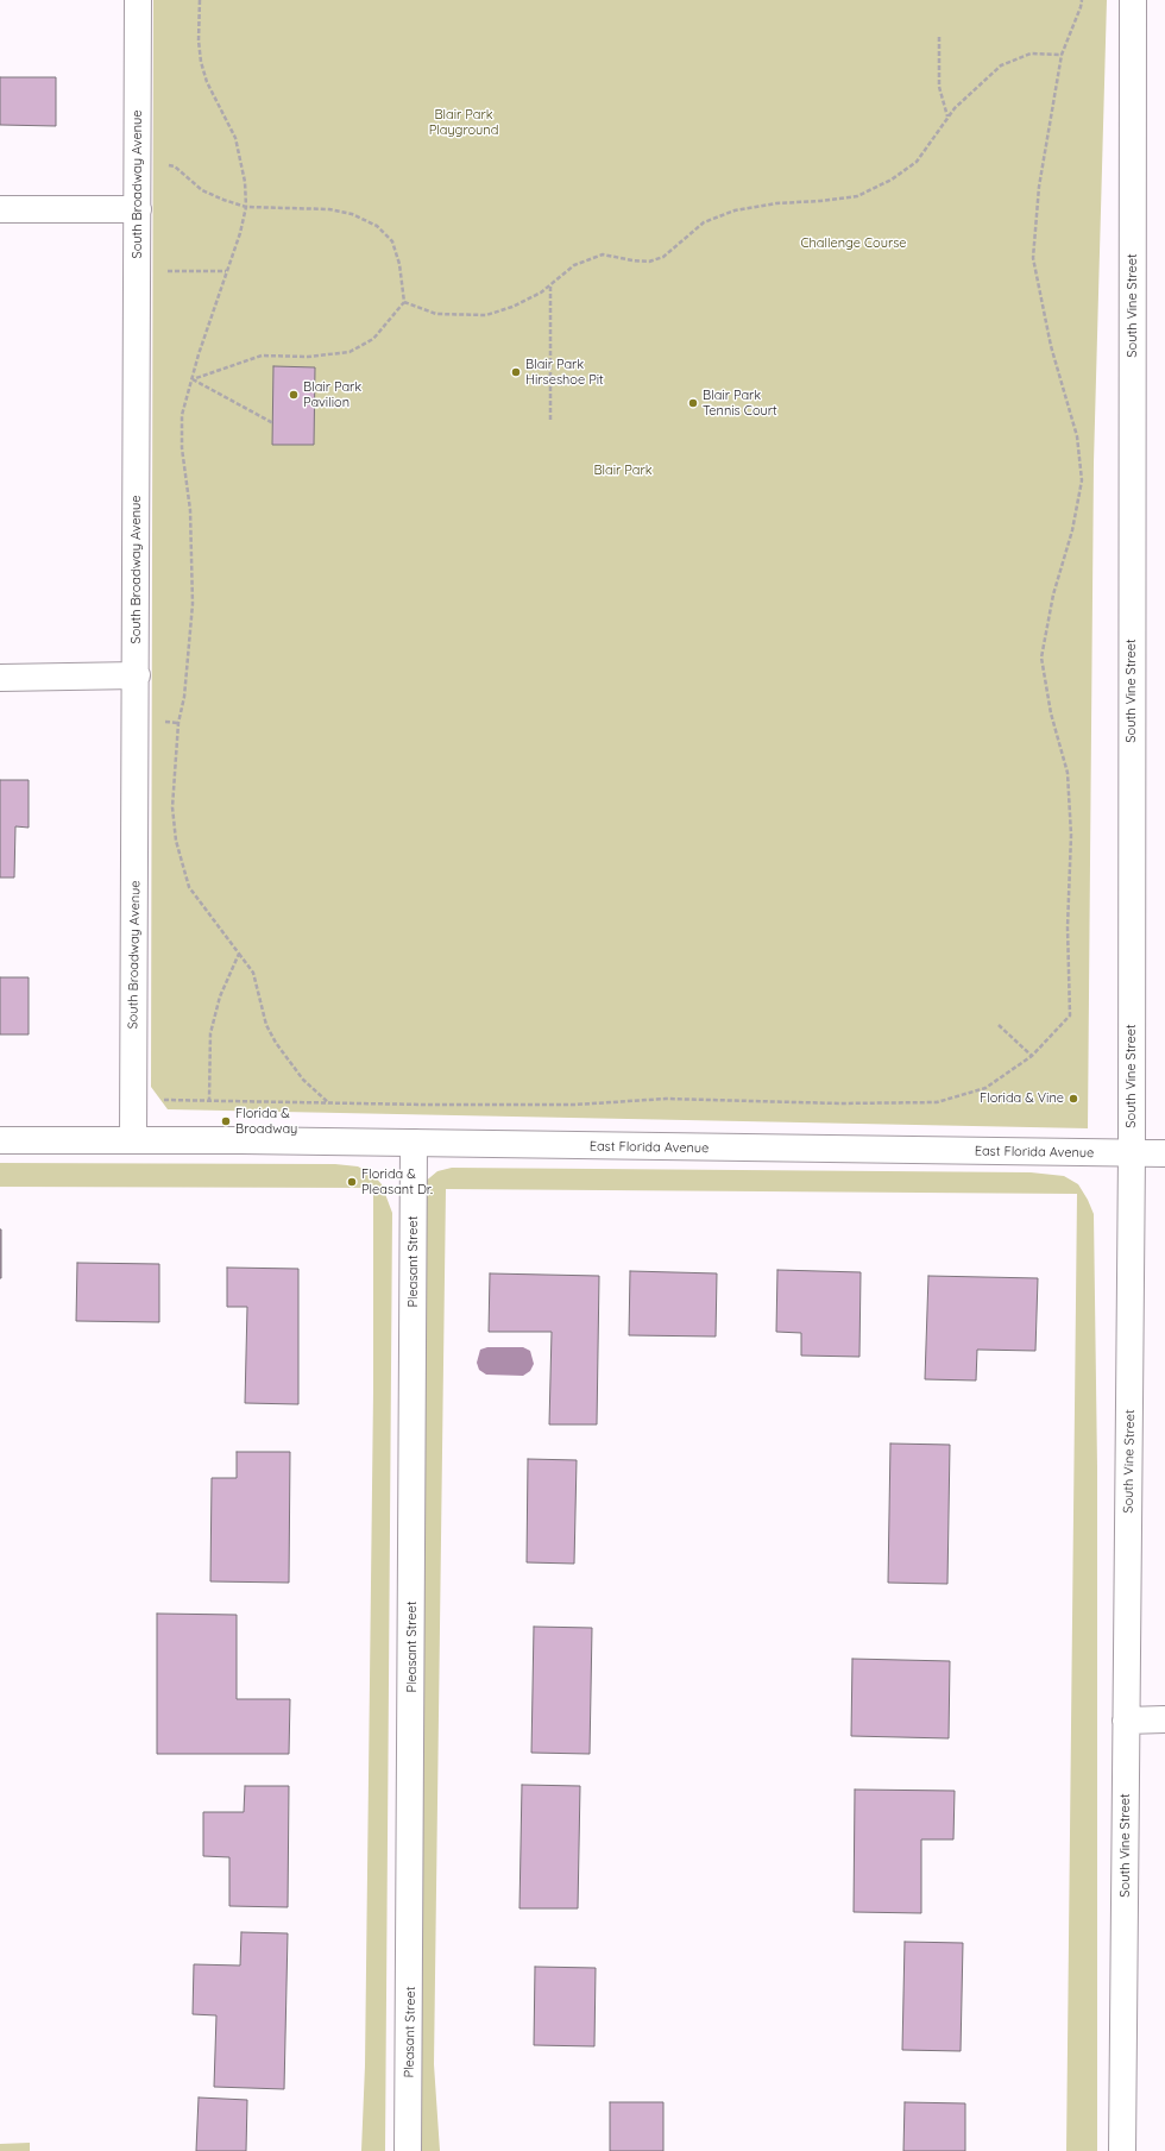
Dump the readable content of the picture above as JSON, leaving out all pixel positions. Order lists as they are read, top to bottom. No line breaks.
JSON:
{"streets":{"street":["South Broadway Avenue","South Vine Street","East Florida Avenue","Pleasant Street"]},"crossings":[["South Broadway Avenue","East Florida Avenue"],["South Vine Street","East Florida Avenue"],["East Florida Avenue","Pleasant Street"]],"parks":["Blair Park Playground","Challenge Course","Blair Park"],"places":["Blair Park Hirseshoe Pit","Blair Park Pavilion","Blair Park Tennis Court","Florida & Vine","Florida & Broadway","Florida & Pleasant Dr."]}
